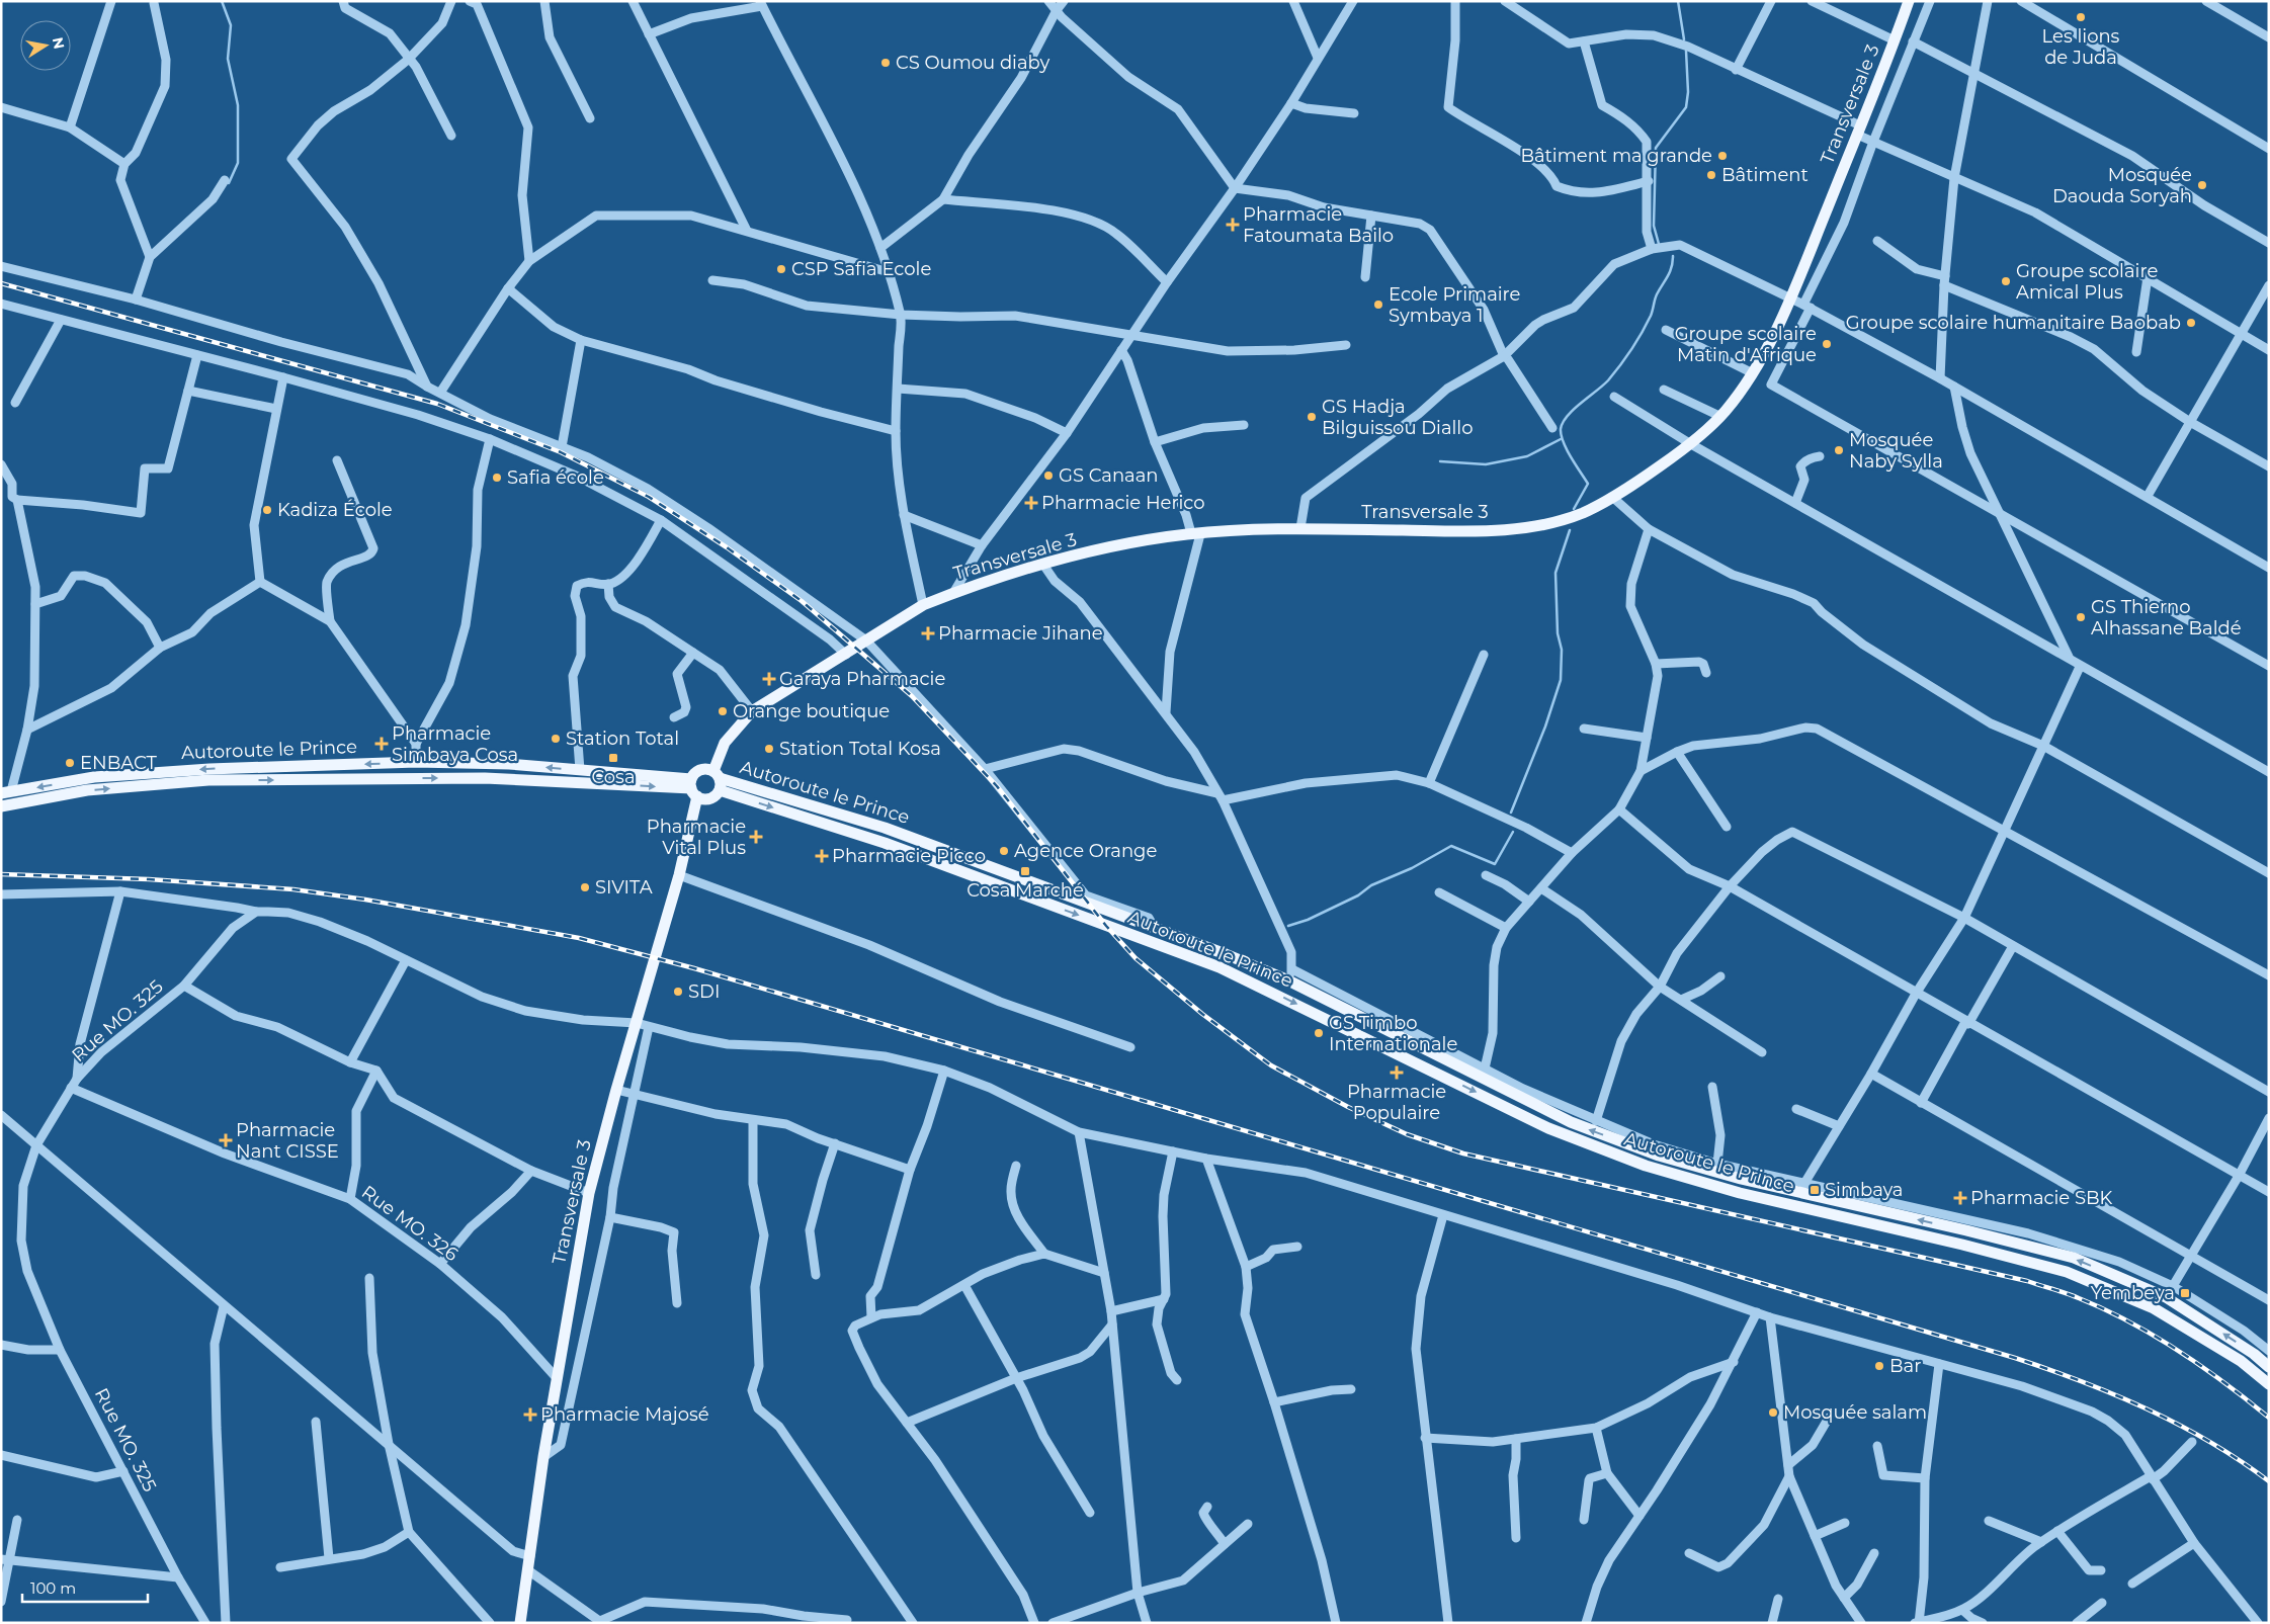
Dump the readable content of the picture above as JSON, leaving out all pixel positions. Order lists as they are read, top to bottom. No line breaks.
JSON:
{"streets":{"main road":["Transversale 3","Autoroute le Prince"],"street":["Rue MO. 325","Rue MO. 326"]},"crossings":[["Transversale 3","Autoroute le Prince"],["Transversale 3","Rue MO. 326"],["Rue MO. 325","Rue MO. 326"]],"places":{"other":["Les lions de Juda","CS Oumou diaby","Bâtiment ma grande","Bâtiment","Mosquée Daouda Soryah","CSP Safia Ecole","Groupe scolaire Amical Plus","Ecole Primaire Symbaya 1","Groupe scolaire humanitaire Baobab","Groupe scolaire Matin d'Afrique","GS Hadja Bilguissou Diallo","Mosquée Naby Sylla","GS Canaan","Safia école","Kadiza École","GS Thierno Alhassane Baldé","Orange boutique","Station Total","Station Total Kosa","ENBACT","Agence Orange","SIVITA","SDI","GS Timbo Internationale","Bar","Mosquée salam"],"health":["Pharmacie Fatoumata Bailo","Pharmacie Herico","Pharmacie Jihane","Garaya Pharmacie","Pharmacie Simbaya Cosa","Pharmacie Vital Plus","Pharmacie Picco","Pharmacie Populaire","Pharmacie Nant CISSE","Pharmacie SBK","Pharmacie Majosé"],"transit":["Cosa","Cosa Marché","Simbaya","Yembeya"]},"scale_bar":"100 m","north":"right"}
